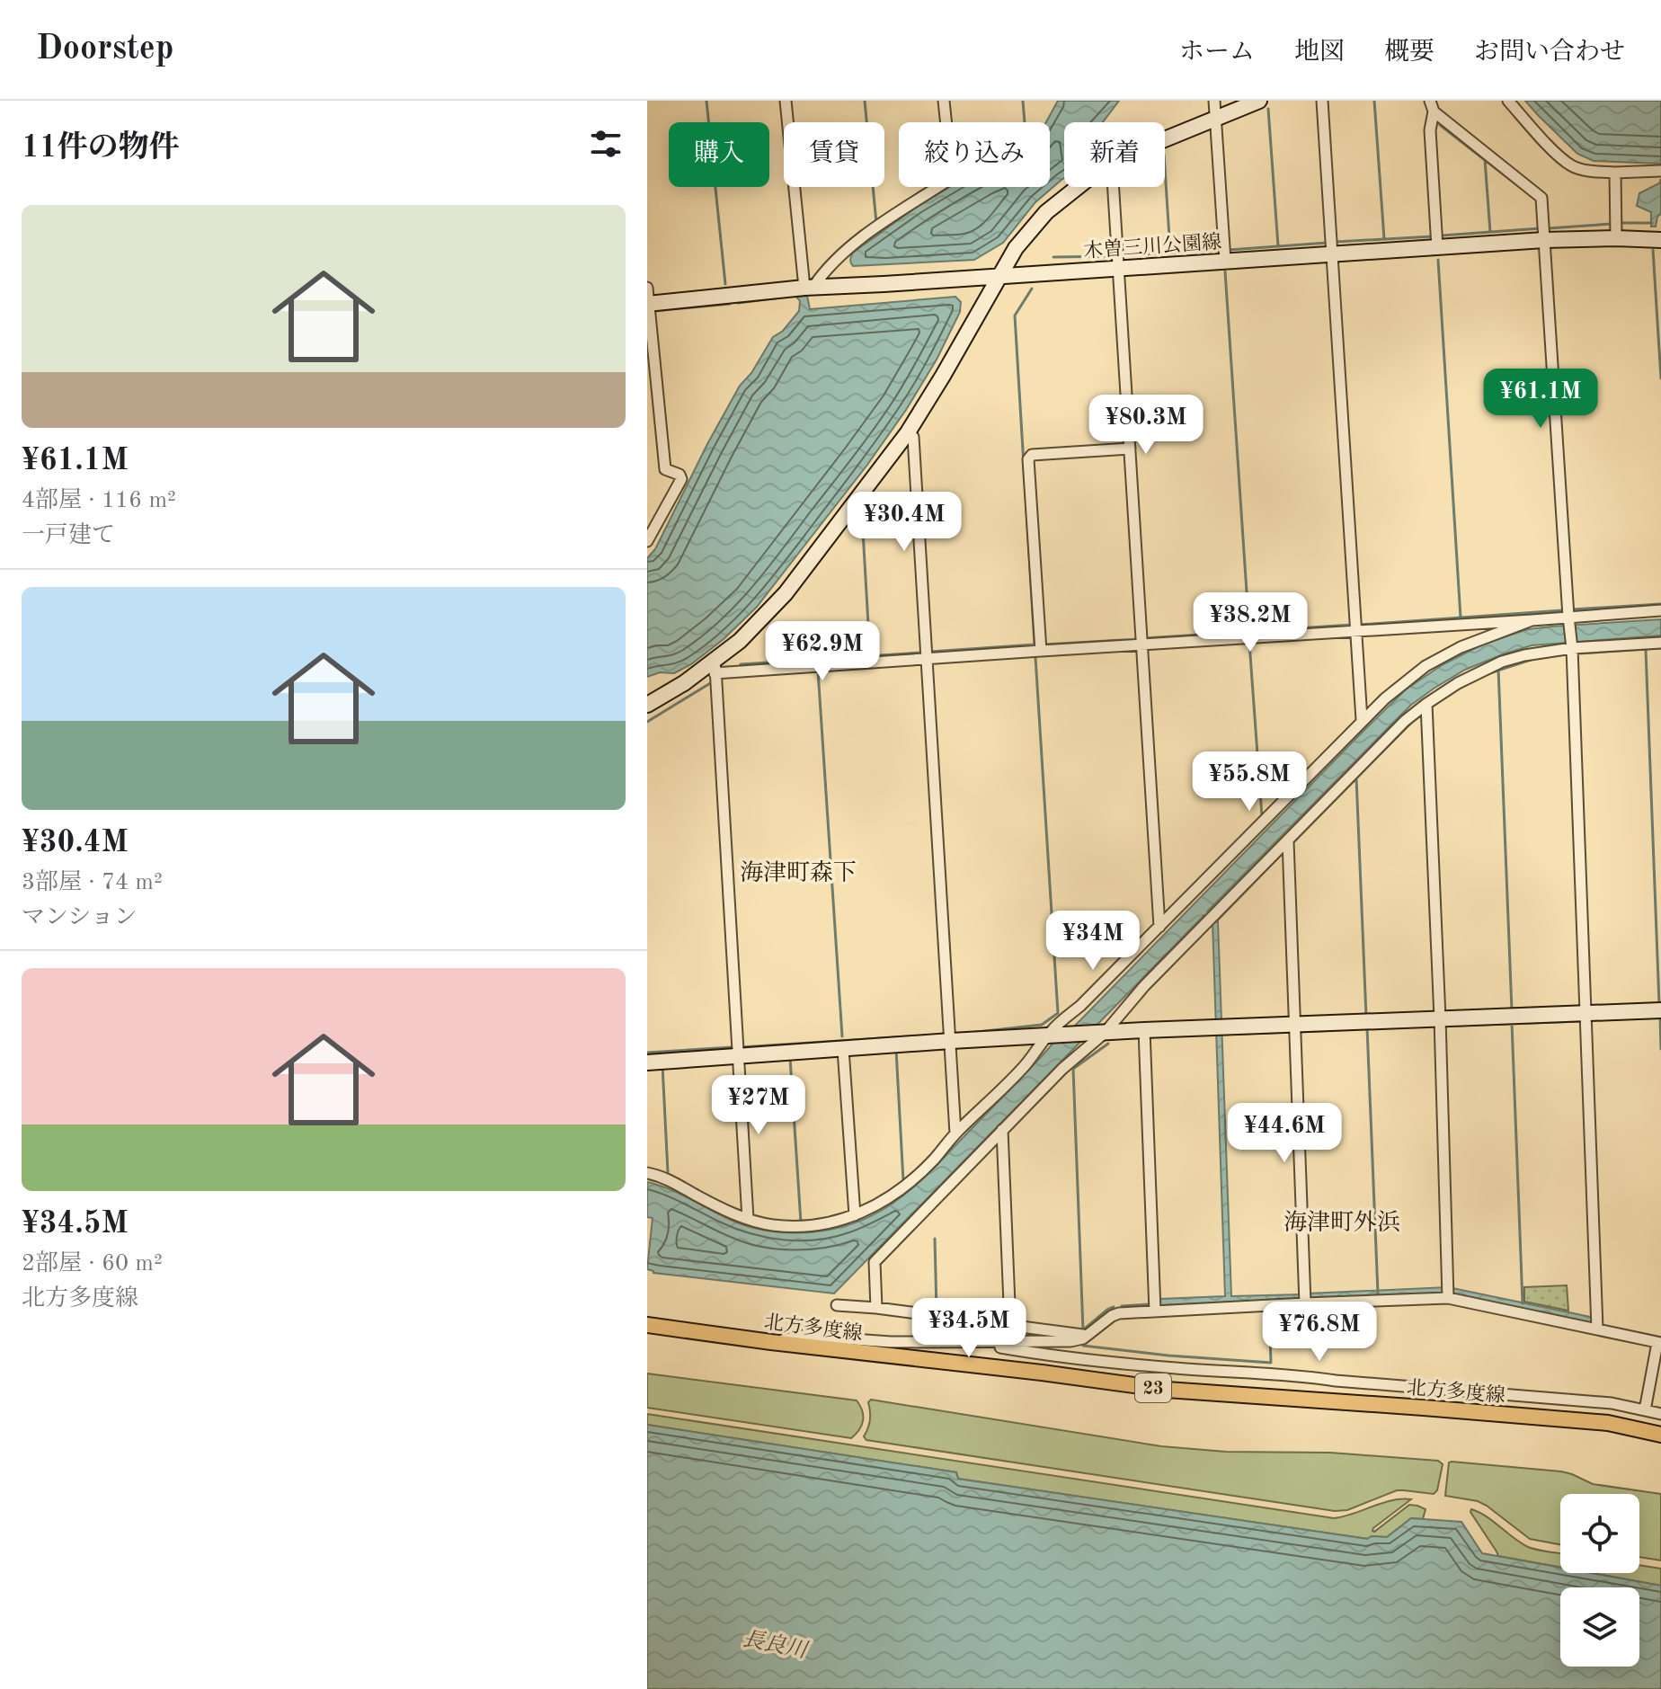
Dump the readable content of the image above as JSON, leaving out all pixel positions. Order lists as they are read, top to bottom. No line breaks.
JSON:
{"streets":{"main road":["北方多度線","23"],"street":["木曽三川公園線"]},"districts":["海津町森下","海津町外浜"],"water":["長良川"],"page":{"header":"Doorstep","nav":["ホーム","地図","概要","お問い合わせ"],"heading":"11件の物件","chip":["購入","賃貸","絞り込み","新着"],"list":[{"name":"¥61.1M","note":"4部屋 · 116 m² · 一戸建て"},{"name":"¥30.4M","note":"3部屋 · 74 m² · マンション"},{"name":"¥34.5M","note":"2部屋 · 60 m² · 北方多度線"}],"price":["¥61.1M","¥80.3M","¥30.4M","¥38.2M","¥62.9M","¥55.8M","¥34M","¥27M","¥44.6M","¥34.5M","¥76.8M"]}}
